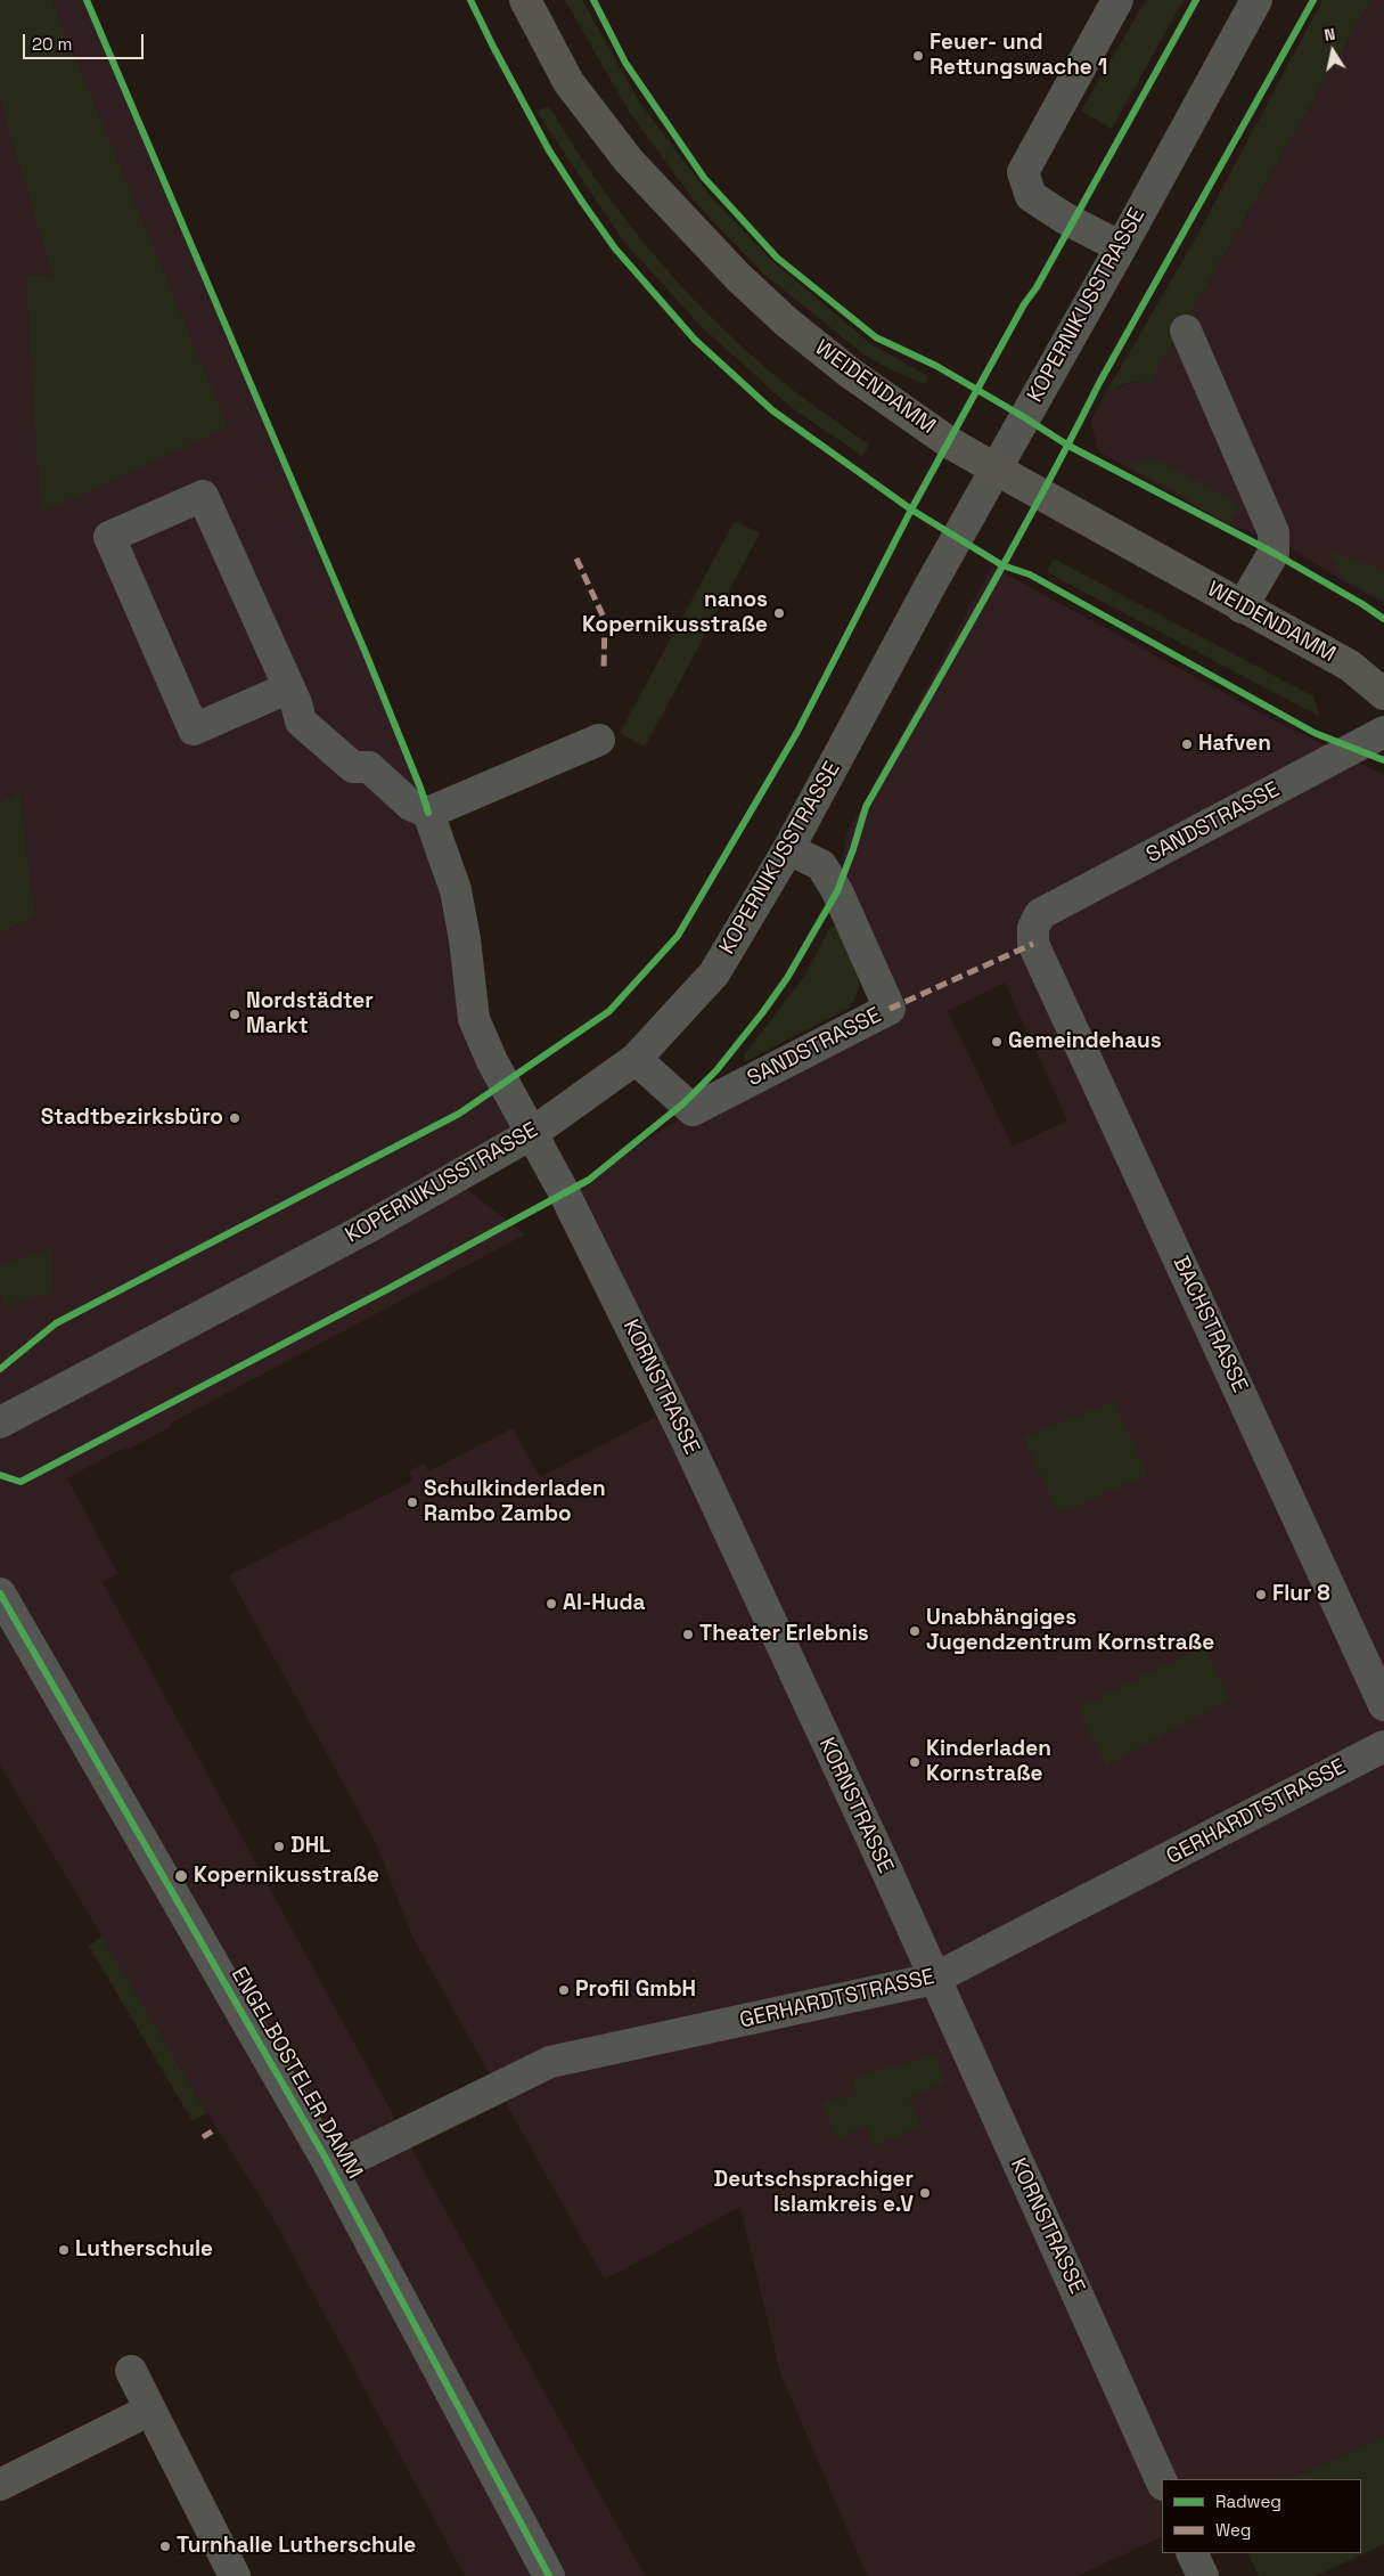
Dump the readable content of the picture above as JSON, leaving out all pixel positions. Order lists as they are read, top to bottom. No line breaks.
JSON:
{"streets":{"main road":["WEIDENDAMM"],"street":["KOPERNIKUSSTRASSE","SANDSTRASSE","BACHSTRASSE","KORNSTRASSE","GERHARDTSTRASSE","ENGELBOSTELER DAMM"]},"crossings":[["KOPERNIKUSSTRASSE","WEIDENDAMM"],["KOPERNIKUSSTRASSE","SANDSTRASSE"],["KOPERNIKUSSTRASSE","KORNSTRASSE"],["SANDSTRASSE","BACHSTRASSE"],["KORNSTRASSE","GERHARDTSTRASSE"],["GERHARDTSTRASSE","ENGELBOSTELER DAMM"]],"places":["Feuer- und Rettungswache 1","nanos Kopernikusstraße","Hafven","Nordstädter Markt","Gemeindehaus","Stadtbezirksbüro","Schulkinderladen Rambo Zambo","Flur 8","Al-Huda","Unabhängiges Jugendzentrum Kornstraße","Theater Erlebnis","Kinderladen Kornstraße","DHL","Kopernikusstraße","Profil GmbH","Deutschsprachiger Islamkreis e.V","Lutherschule","Turnhalle Lutherschule"],"legend":["Radweg","Weg"],"scale_bar":"20 m","north":"top"}
